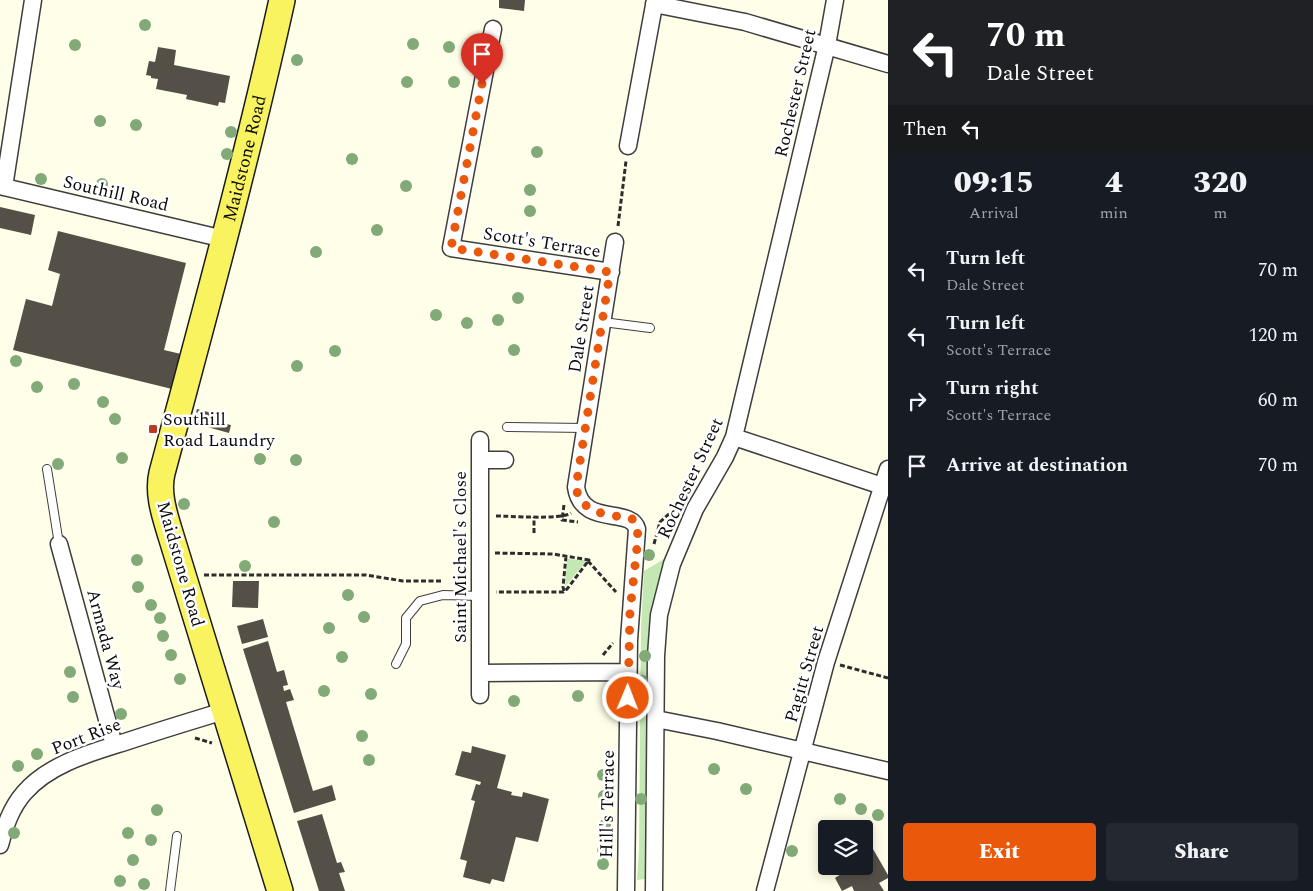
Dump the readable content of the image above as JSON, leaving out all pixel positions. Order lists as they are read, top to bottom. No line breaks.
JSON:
{"streets":{"main road":["Maidstone Road"],"street":["Rochester Street","Southill Road","Scott's Terrace","Dale Street","Saint Michael's Close","Armada Way","Pagitt Street","Port Rise","Hill's Terrace"]},"crossings":[["Maidstone Road","Southill Road"],["Maidstone Road","Port Rise"],["Scott's Terrace","Dale Street"],["Dale Street","Hill's Terrace"],["Armada Way","Port Rise"]],"places":{"transit":["Southill Road Laundry"]},"page":{"turn":["70 m","Dale Street"],"then":"Then","eta":["09:15","Arrival","4","min","320","m"],"list":[{"name":"Turn left","note":"Dale Street","value":"70 m"},{"name":"Turn left","note":"Scott's Terrace","value":"120 m"},{"name":"Turn right","note":"Scott's Terrace","value":"60 m"},{"name":"Arrive at destination","value":"70 m"}],"buttons":["Exit","Share"]}}
